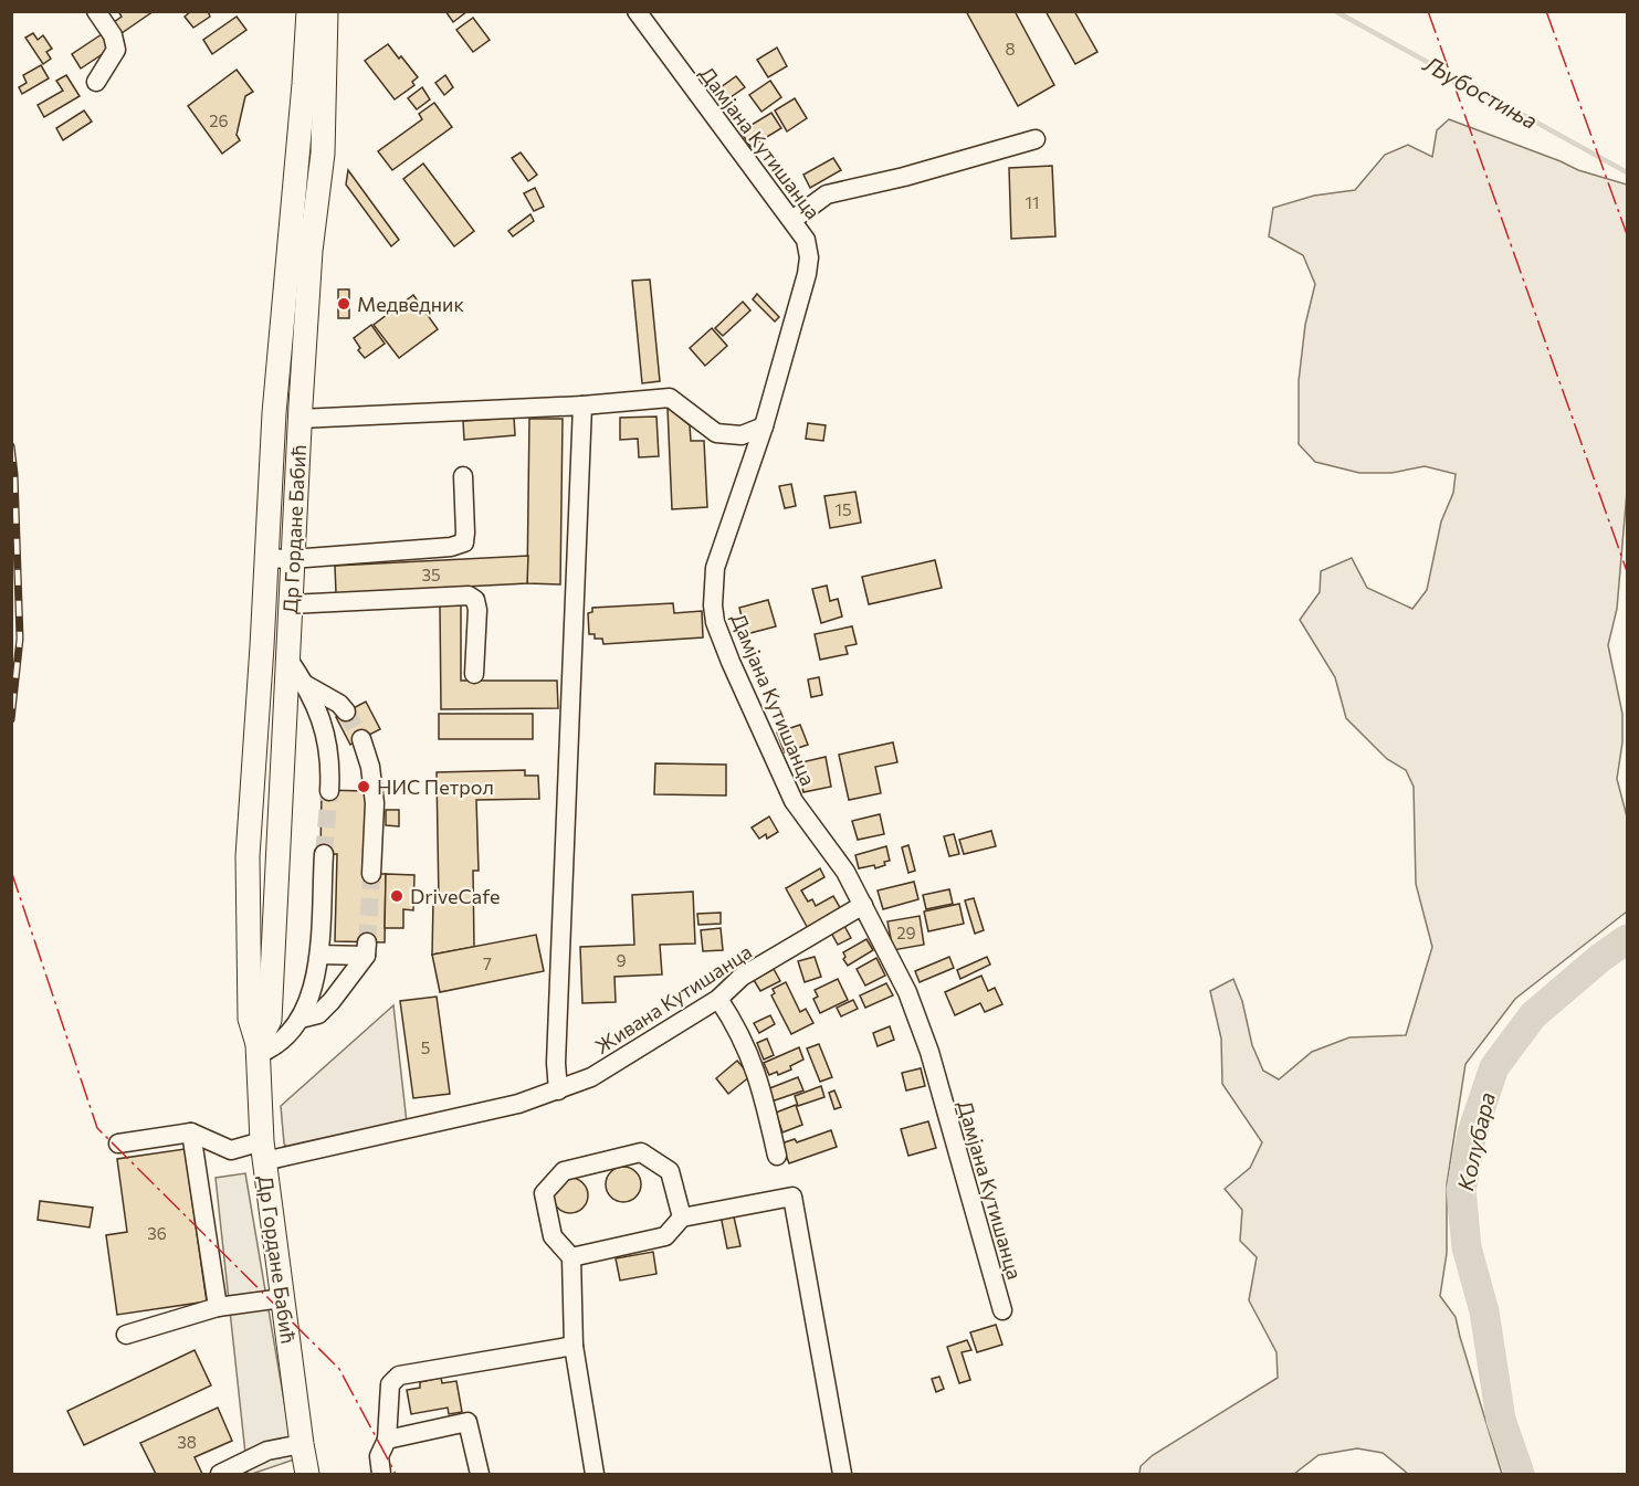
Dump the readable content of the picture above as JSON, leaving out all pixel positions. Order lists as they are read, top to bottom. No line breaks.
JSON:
{"streets":{"main road":["Др Гордане Бабић"],"street":["Дамјана Кутишанца","Живана Кутишанца"]},"crossings":[["Дамјана Кутишанца","Живана Кутишанца"],["Др Гордане Бабић","Живана Кутишанца"]],"water":["Љубостиња","Колубара"],"places":["Медведник","НИС Петрол","DriveCafe"],"house_numbers":["8","26","11","15","35","29","9","7","5","36","38"]}
